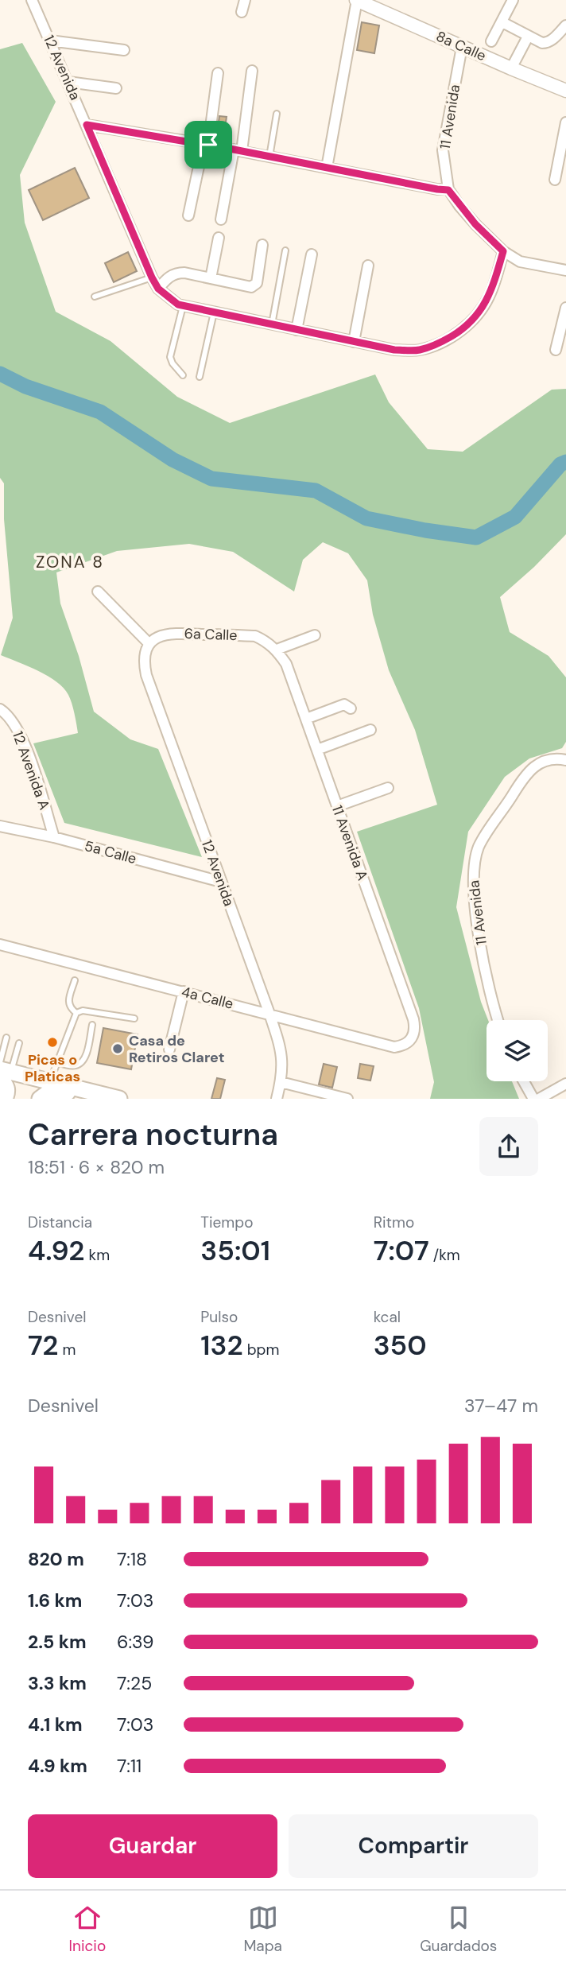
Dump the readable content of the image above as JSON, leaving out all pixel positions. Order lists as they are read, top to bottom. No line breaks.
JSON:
{"streets":{"street":["8a Calle","12 Avenida","11 Avenida","6a Calle","12 Avenida A","11 Avenida A","5a Calle","4a Calle"]},"crossings":[["8a Calle","11 Avenida"],["12 Avenida","6a Calle"],["12 Avenida","5a Calle"],["12 Avenida","4a Calle"],["6a Calle","11 Avenida A"],["12 Avenida A","5a Calle"],["11 Avenida A","4a Calle"]],"districts":["ZONA 8"],"places":["Picas o Platicas","Casa de Retiros Claret"],"page":{"heading":["Carrera nocturna","18:51 · 6 × 820 m"],"stats":[["Distancia","4.92 km"],["Tiempo","35:01"],["Ritmo","7:07 /km"],["Desnivel","72 m"],["Pulso","132 bpm"],["kcal","350"]],"chart":["Desnivel","37–47 m"],"list":[{"name":"820 m","note":"7:18"},{"name":"1.6 km","note":"7:03"},{"name":"2.5 km","note":"6:39"},{"name":"3.3 km","note":"7:25"},{"name":"4.1 km","note":"7:03"},{"name":"4.9 km","note":"7:11"}],"buttons":["Guardar","Compartir"],"tabs":["Inicio","Mapa","Guardados"]}}
